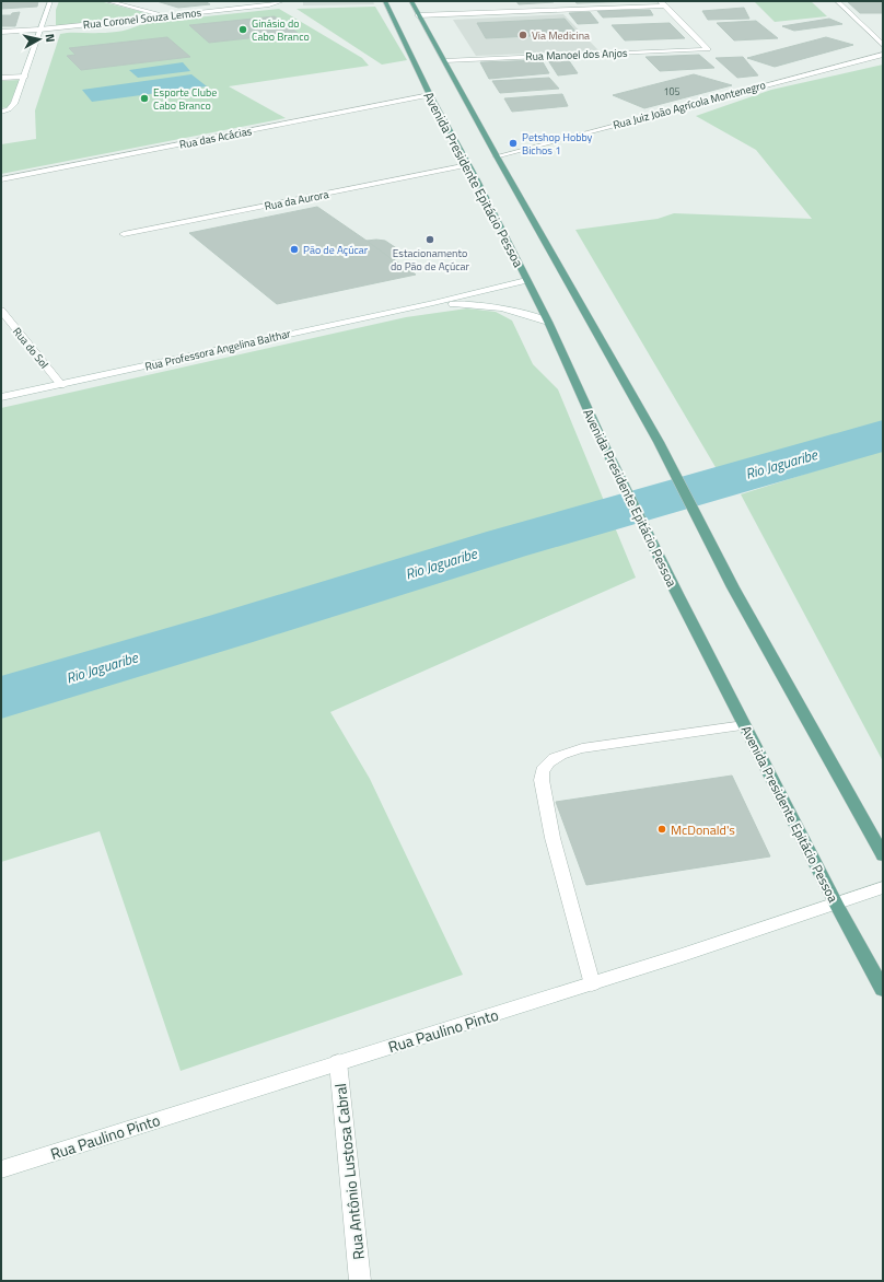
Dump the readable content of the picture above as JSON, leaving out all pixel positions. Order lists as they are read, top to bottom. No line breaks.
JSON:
{"streets":{"main road":["Avenida Presidente Epitácio Pessoa"],"street":["Rua Coronel Souza Lemos","Rua Manoel dos Anjos","Rua Juiz João Agrícola Montenegro","Rua das Acácias","Rua da Aurora","Rua do Sol","Rua Professora Angelina Balthar","Rua Paulino Pinto","Rua Antônio Lustosa Cabral"]},"crossings":[["Rua das Acácias","Avenida Presidente Epitácio Pessoa"],["Avenida Presidente Epitácio Pessoa","Rua da Aurora"],["Avenida Presidente Epitácio Pessoa","Rua Paulino Pinto"],["Rua do Sol","Rua Professora Angelina Balthar"],["Rua Paulino Pinto","Rua Antônio Lustosa Cabral"]],"water":["Rio Jaguaribe"],"places":["Ginásio do Cabo Branco","Via Medicina","Esporte Clube Cabo Branco","Petshop Hobby Bichos 1","Estacionamento do Pão de Açúcar","Pão de Açúcar","McDonald's"],"house_numbers":["105"],"north":"right"}
